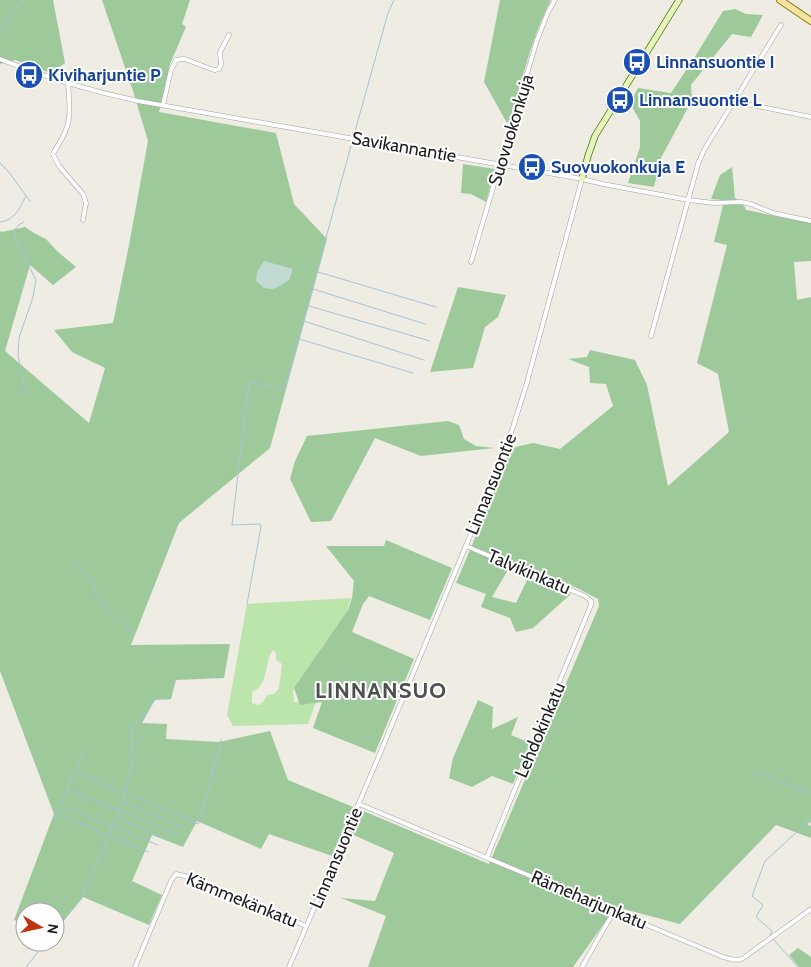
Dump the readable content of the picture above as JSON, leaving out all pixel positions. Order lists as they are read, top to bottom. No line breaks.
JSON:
{"streets":{"street":["Suovuokonkuja","Savikannantie","Linnansuontie","Talvikinkatu","Lehdokinkatu","Kämmekänkatu","Rämeharjunkatu"]},"crossings":[["Suovuokonkuja","Savikannantie"],["Savikannantie","Linnansuontie"],["Linnansuontie","Talvikinkatu"],["Linnansuontie","Kämmekänkatu"],["Linnansuontie","Rämeharjunkatu"],["Talvikinkatu","Lehdokinkatu"],["Lehdokinkatu","Rämeharjunkatu"]],"districts":["LINNANSUO"],"places":{"bus stop":["Linnansuontie I","Kiviharjuntie P","Linnansuontie L","Suovuokonkuja E"]},"north":"right"}
